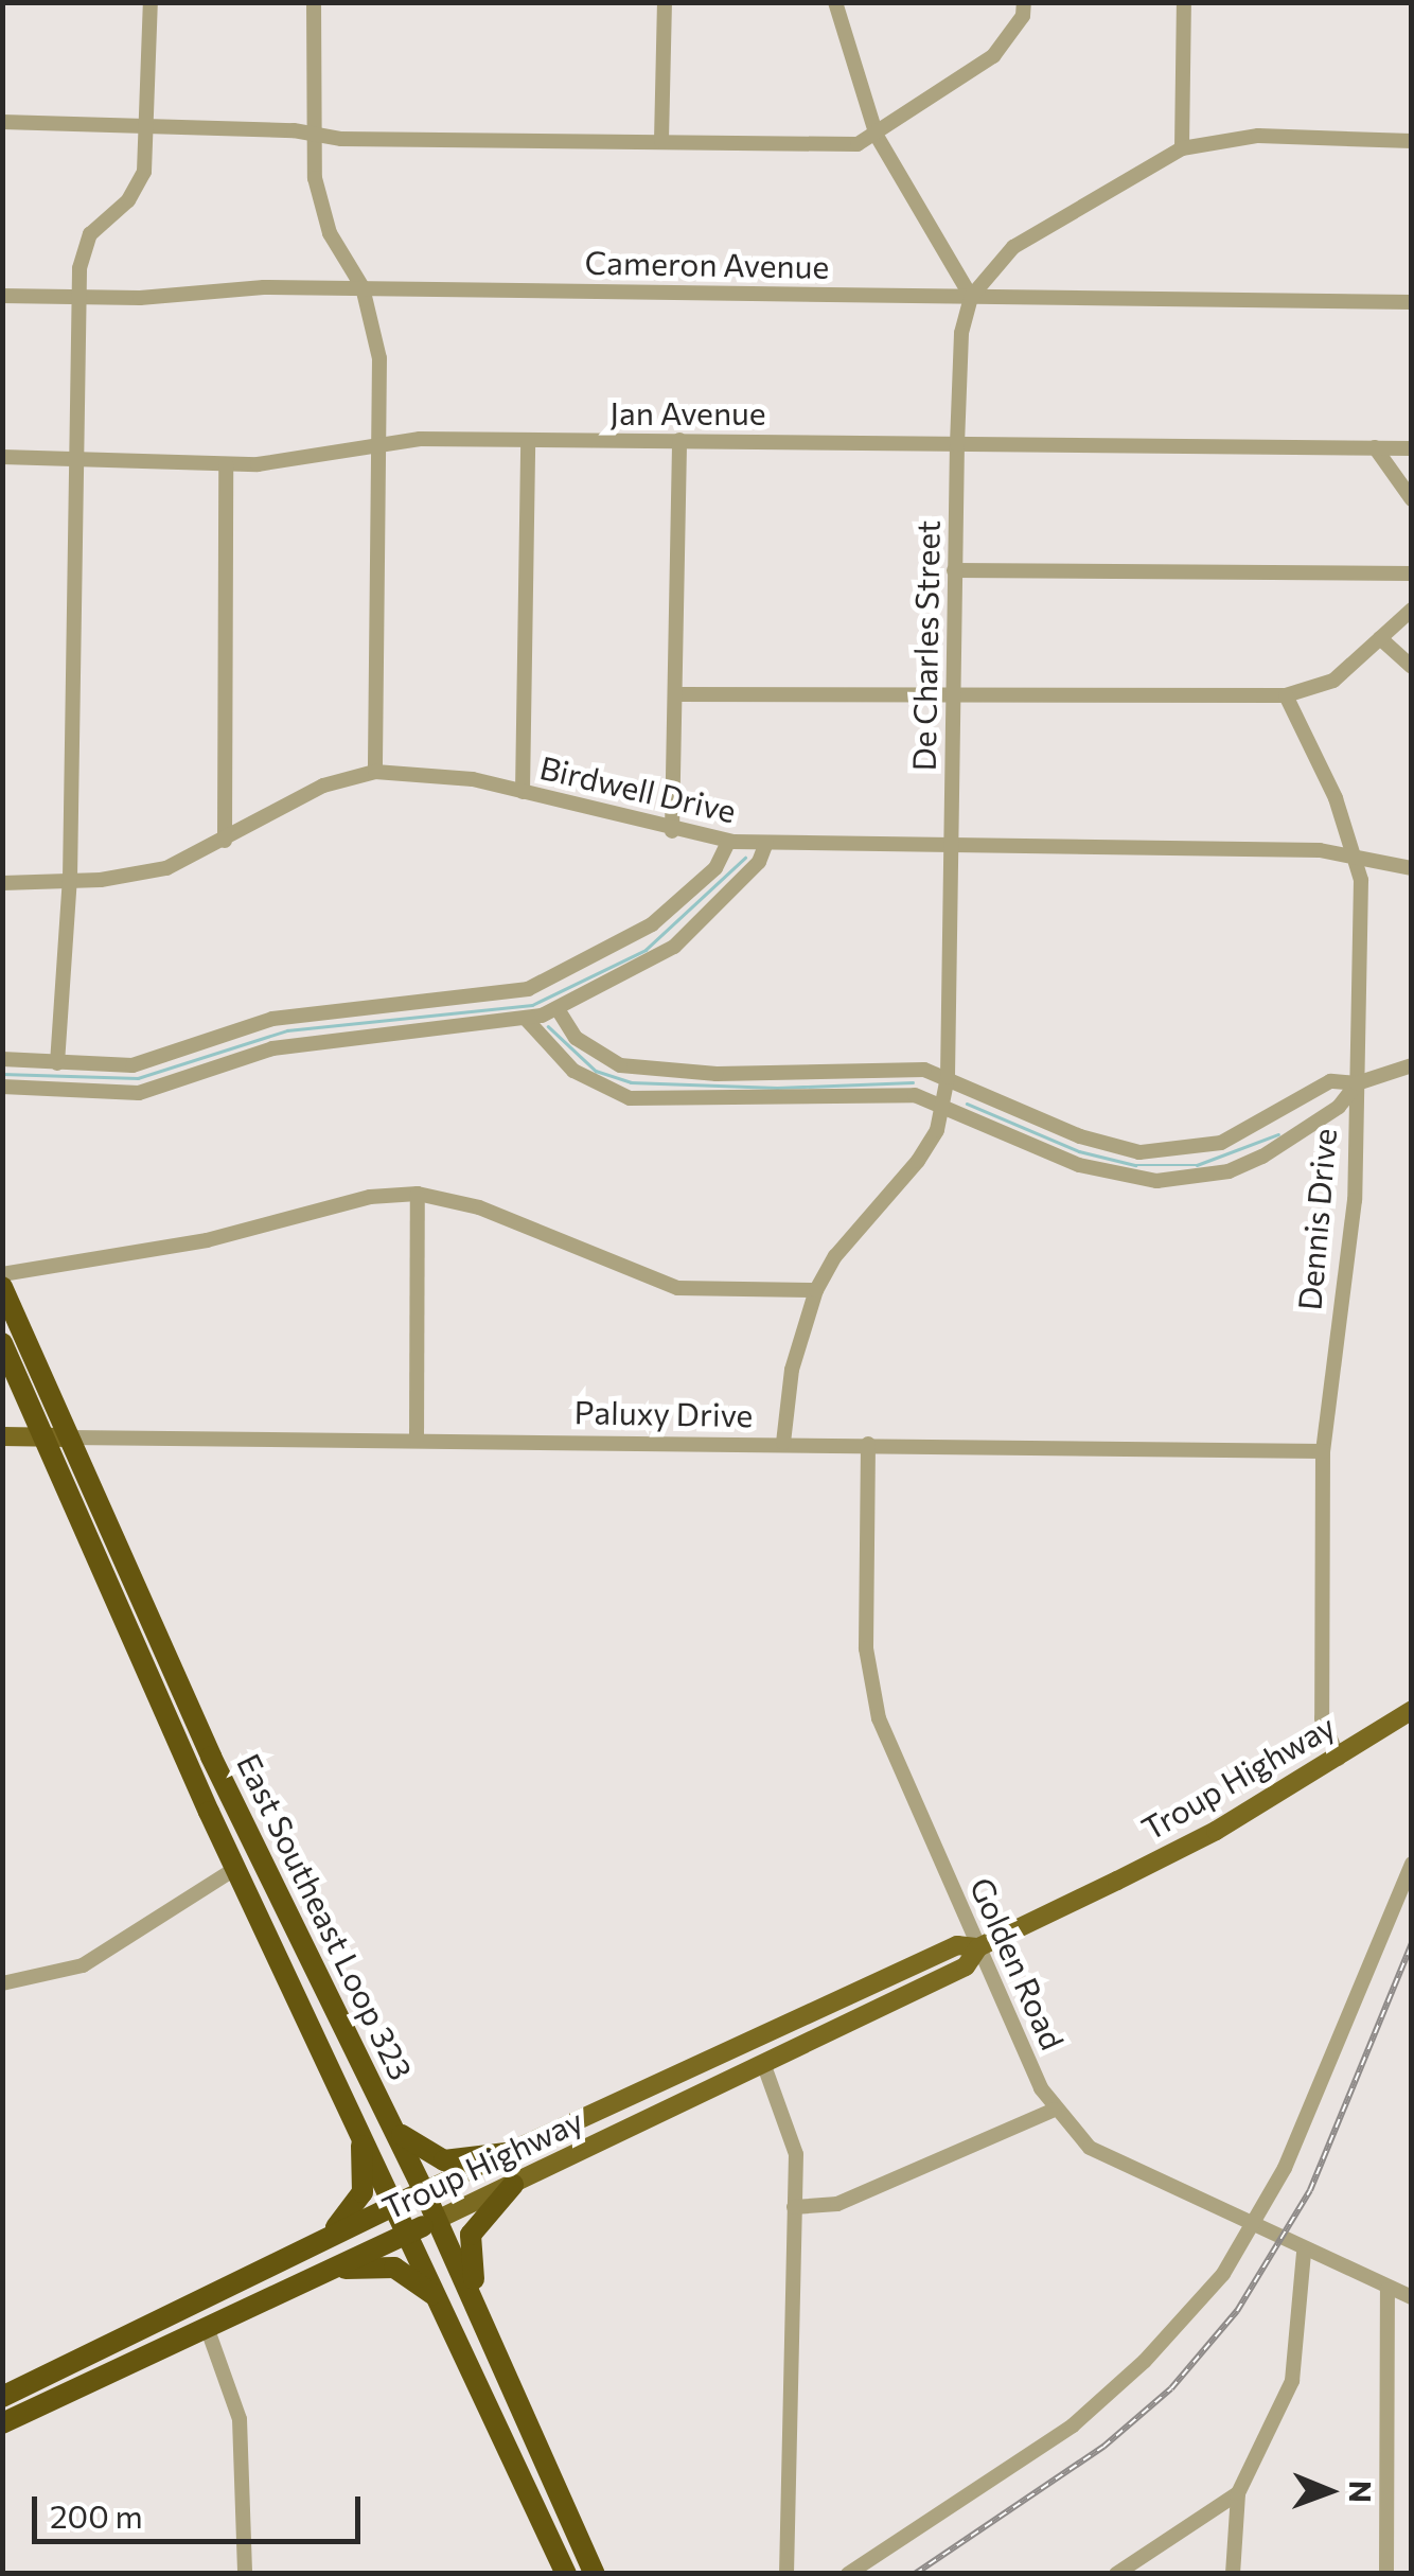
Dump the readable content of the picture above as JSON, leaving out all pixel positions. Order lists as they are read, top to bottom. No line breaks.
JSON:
{"streets":{"highway":["Troup Highway","East Southeast Loop 323"],"main road":["Paluxy Drive"],"street":["Cameron Avenue","Jan Avenue","De Charles Street","Birdwell Drive","Dennis Drive","Golden Road"]},"crossings":[["Cameron Avenue","De Charles Street"],["Jan Avenue","De Charles Street"],["De Charles Street","Birdwell Drive"],["De Charles Street","Paluxy Drive"],["Birdwell Drive","Dennis Drive"],["Dennis Drive","Paluxy Drive"],["Dennis Drive","Troup Highway"],["Paluxy Drive","East Southeast Loop 323"],["Paluxy Drive","Golden Road"],["Troup Highway","East Southeast Loop 323"],["Troup Highway","Golden Road"]],"scale_bar":"200 m","north":"right"}
